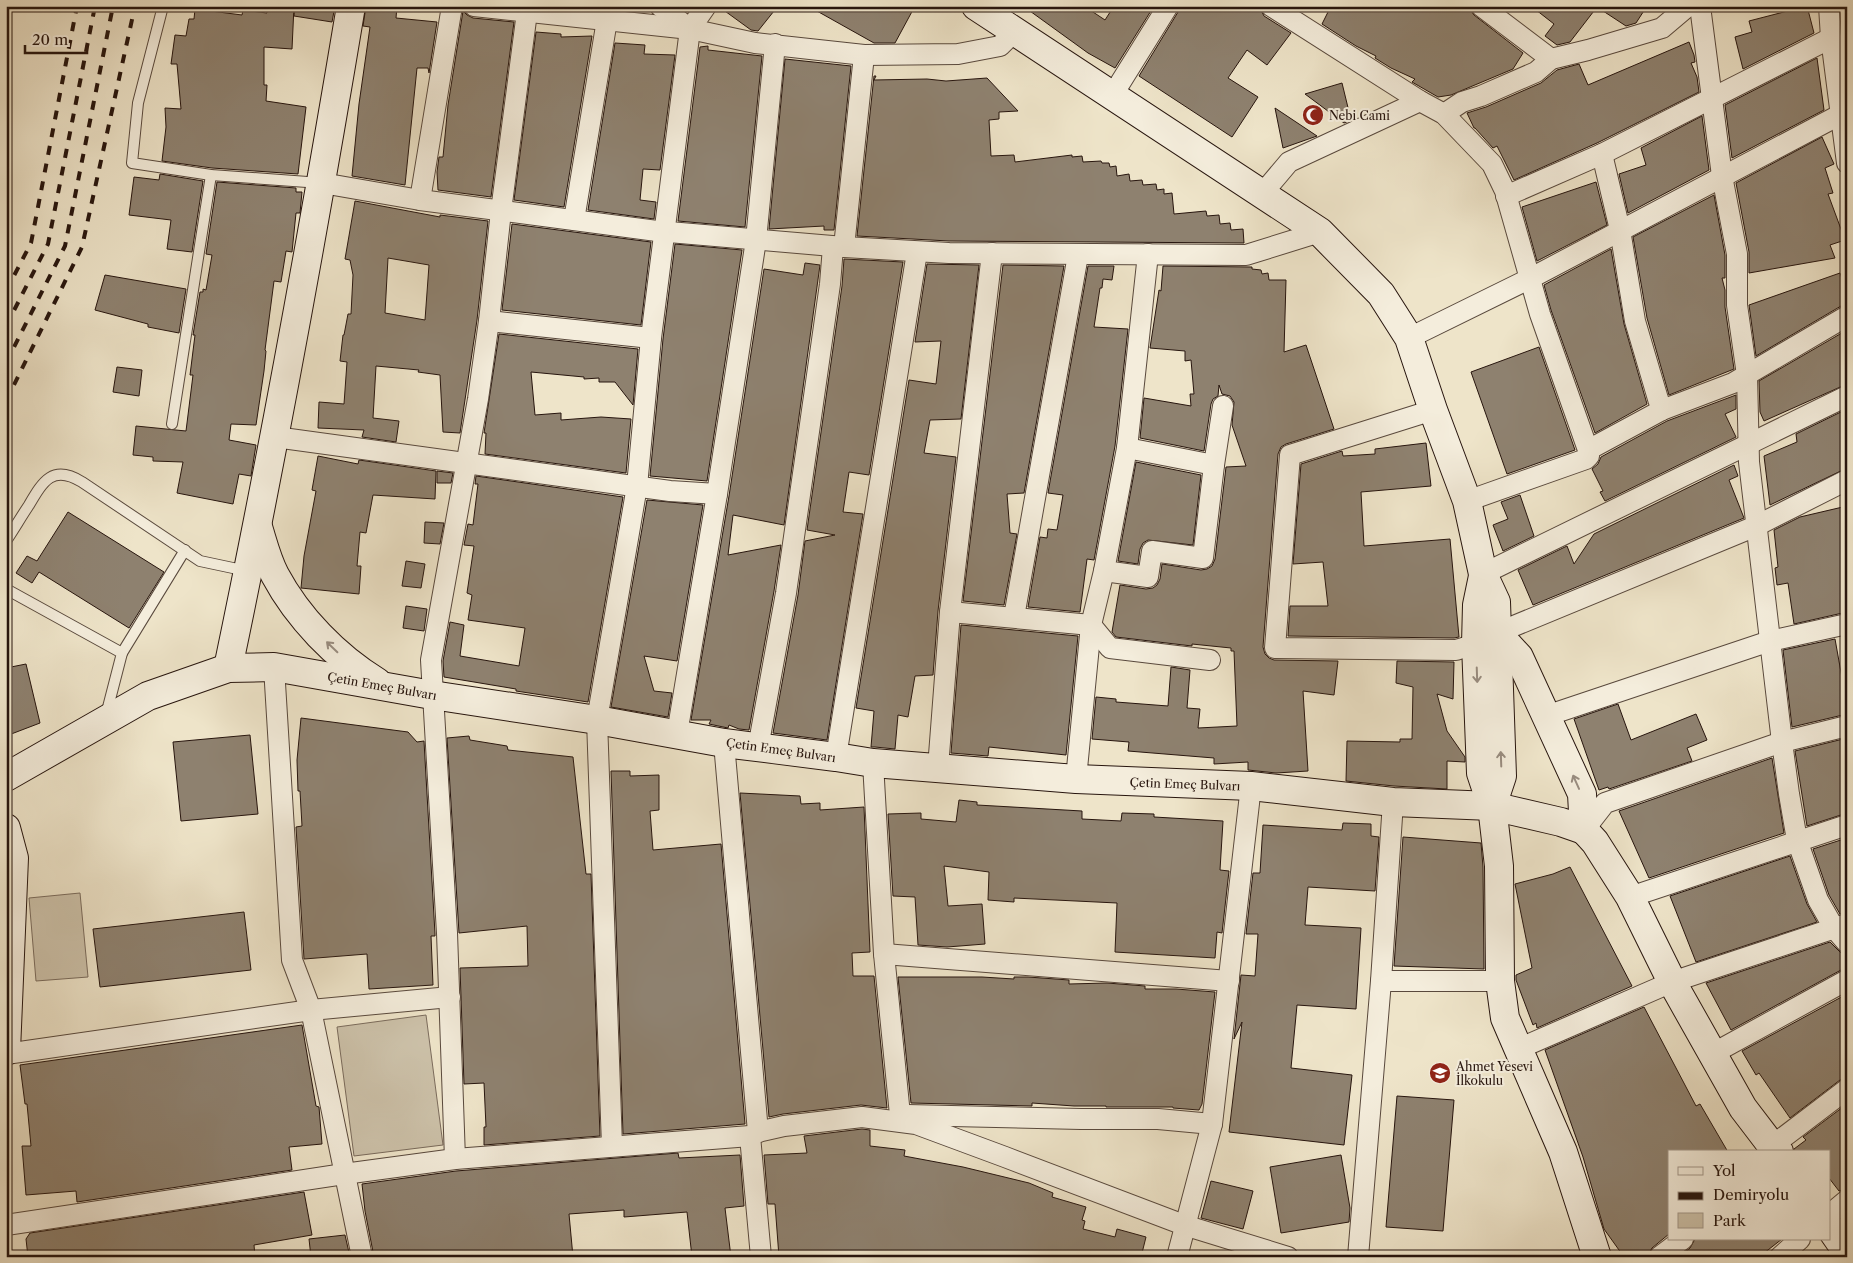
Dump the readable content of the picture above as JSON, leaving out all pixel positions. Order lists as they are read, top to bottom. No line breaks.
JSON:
{"streets":{"main road":["Çetin Emeç Bulvarı"]},"places":{"mosque":["Nebi Cami"],"school or university":["Ahmet Yesevi İlkokulu"]},"legend":["Yol","Demiryolu","Park"],"scale_bar":"20 m"}
